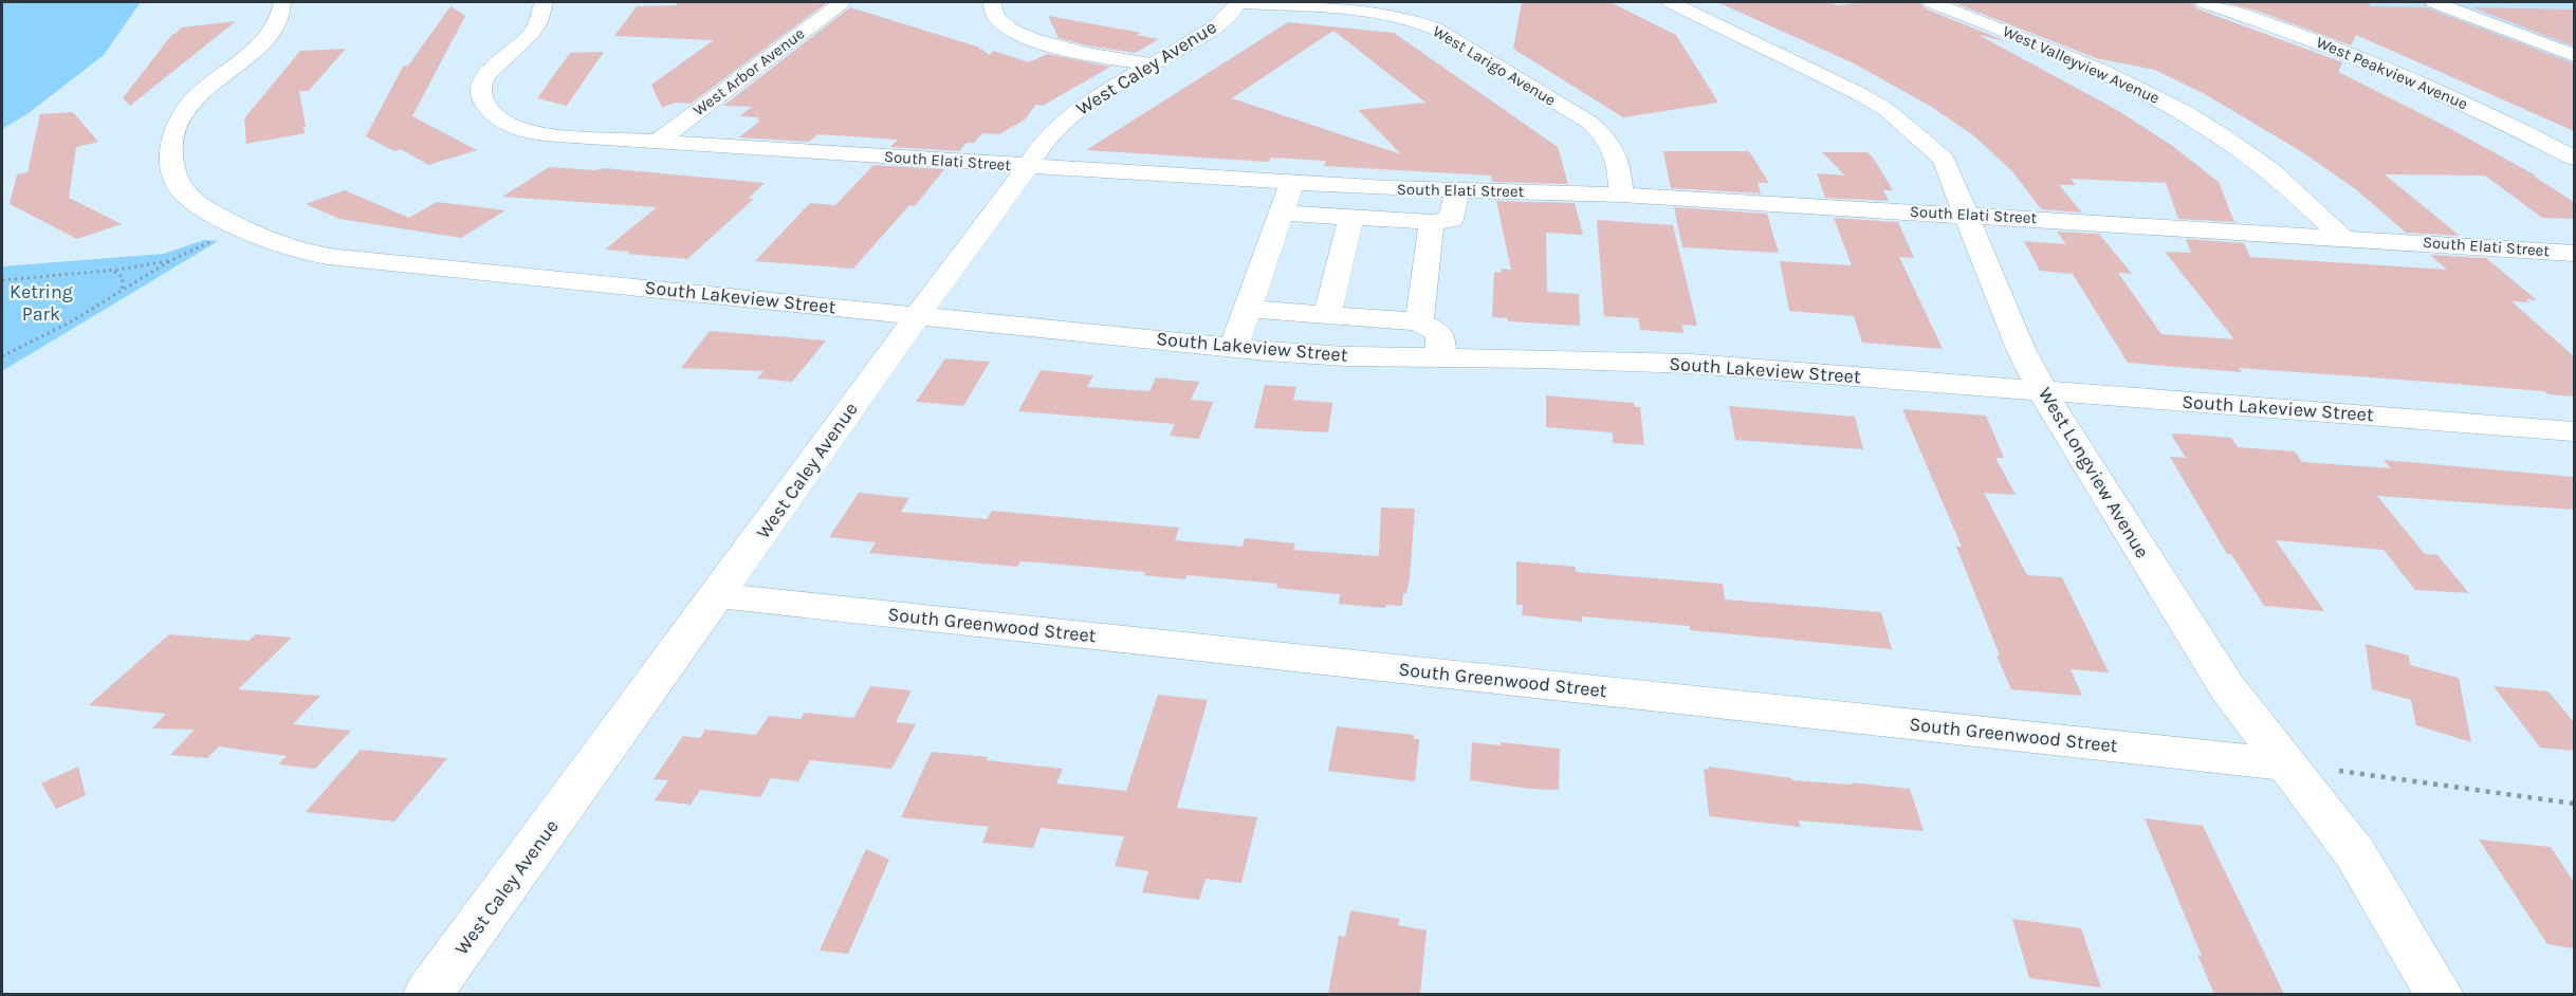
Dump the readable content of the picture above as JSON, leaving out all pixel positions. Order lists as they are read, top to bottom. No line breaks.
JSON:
{"streets":{"street":["West Valleyview Avenue","West Larigo Avenue","West Caley Avenue","West Arbor Avenue","West Peakview Avenue","South Elati Street","South Lakeview Street","West Longview Avenue","South Greenwood Street"]},"crossings":[["West Valleyview Avenue","South Elati Street"],["West Larigo Avenue","West Caley Avenue"],["West Larigo Avenue","South Elati Street"],["West Caley Avenue","South Elati Street"],["West Caley Avenue","South Lakeview Street"],["West Caley Avenue","South Greenwood Street"],["West Arbor Avenue","South Elati Street"],["South Elati Street","West Longview Avenue"],["South Lakeview Street","West Longview Avenue"],["West Longview Avenue","South Greenwood Street"]],"parks":["Ketring Park"]}
